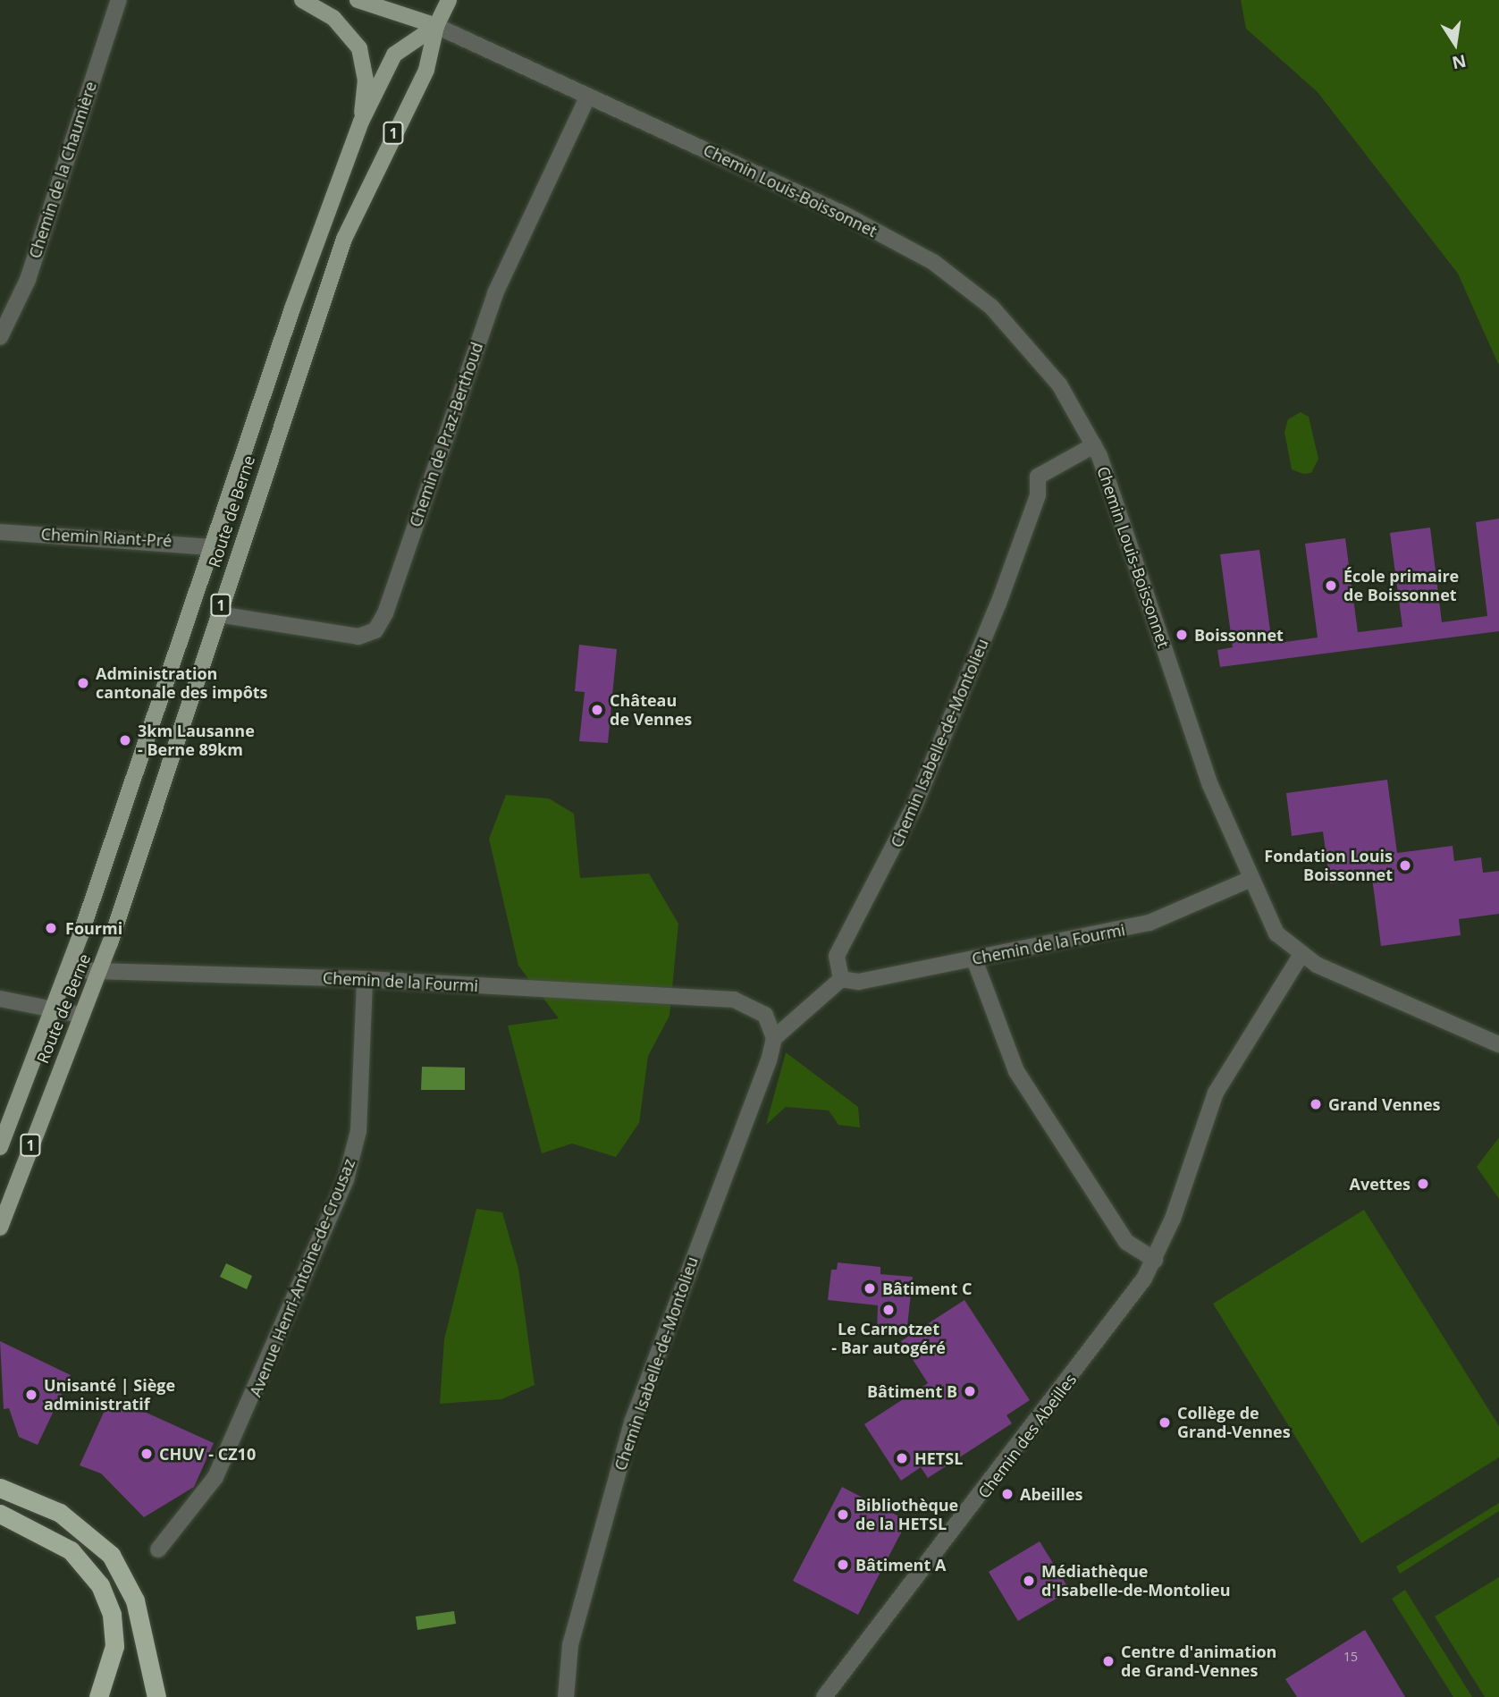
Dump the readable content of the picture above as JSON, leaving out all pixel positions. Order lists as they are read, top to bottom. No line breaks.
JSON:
{"streets":{"main road":["1","Route de Berne"],"street":["Chemin de la Chaumière","Chemin Louis-Boissonnet","Chemin de Praz-Berthoud","Chemin Riant-Pré","Chemin Isabelle-de-Montolieu","Chemin de la Fourmi","Avenue Henri-Antoine-de-Crousaz","Chemin des Abeilles"]},"crossings":[["Chemin Louis-Boissonnet","Chemin de Praz-Berthoud"],["Chemin Louis-Boissonnet","Route de Berne"],["Chemin Louis-Boissonnet","Chemin Isabelle-de-Montolieu"],["Chemin Louis-Boissonnet","Chemin de la Fourmi"],["Chemin Louis-Boissonnet","Chemin des Abeilles"],["Chemin de Praz-Berthoud","Route de Berne"],["Route de Berne","Chemin Riant-Pré"],["Route de Berne","Chemin de la Fourmi"],["Chemin Isabelle-de-Montolieu","Chemin de la Fourmi"],["Chemin de la Fourmi","Avenue Henri-Antoine-de-Crousaz"]],"places":["École primaire de Boissonnet","Boissonnet","Administration cantonale des impôts","Château de Vennes","3km Lausanne - Berne 89km","Fondation Louis Boissonnet","Fourmi","Grand Vennes","Avettes","Bâtiment C","Le Carnotzet - Bar autogéré","Bâtiment B","Unisanté | Siège administratif","Collège de Grand-Vennes","CHUV - CZ10","HETSL","Abeilles","Bibliothèque de la HETSL","Bâtiment A","Médiathèque d'Isabelle-de-Montolieu","Centre d'animation de Grand-Vennes"],"house_numbers":["15"],"north":"bottom"}
